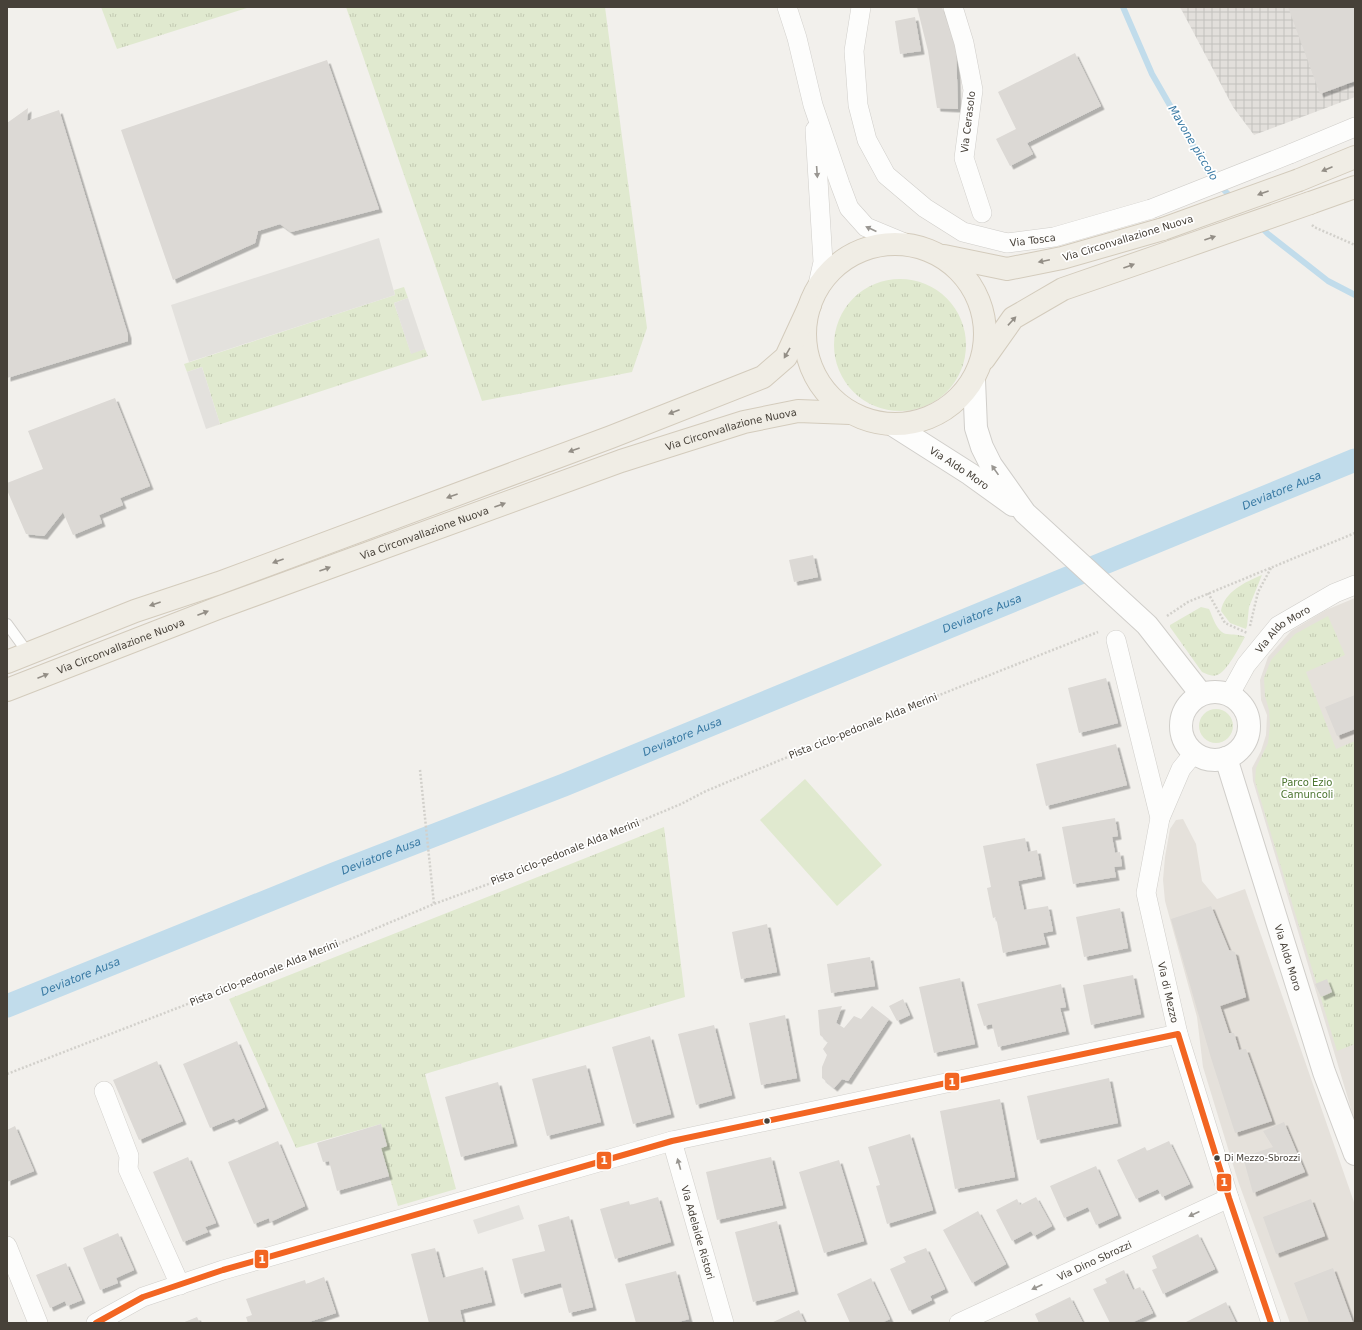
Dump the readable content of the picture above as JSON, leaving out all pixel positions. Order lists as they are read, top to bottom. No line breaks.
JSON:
{"streets":{"main road":["Via Circonvallazione Nuova"],"street":["Via Cerasolo","Via Tosca","Via Aldo Moro","Via di Mezzo","Via Adelaide Ristori","Via Dino Sbrozzi"],"path":["Pista ciclo-pedonale Alda Merini"]},"crossings":[["Via Aldo Moro","Via di Mezzo"],["Pista ciclo-pedonale Alda Merini","Via di Mezzo"],["Via di Mezzo","Via Dino Sbrozzi"]],"one_way":["Via Adelaide Ristori","Via Dino Sbrozzi"],"water":["Mavone piccolo","Deviatore Ausa"],"parks":["Parco Ezio Camuncoli"],"places":["Di Mezzo-Sbrozzi"],"lines":["transit line 1"]}
